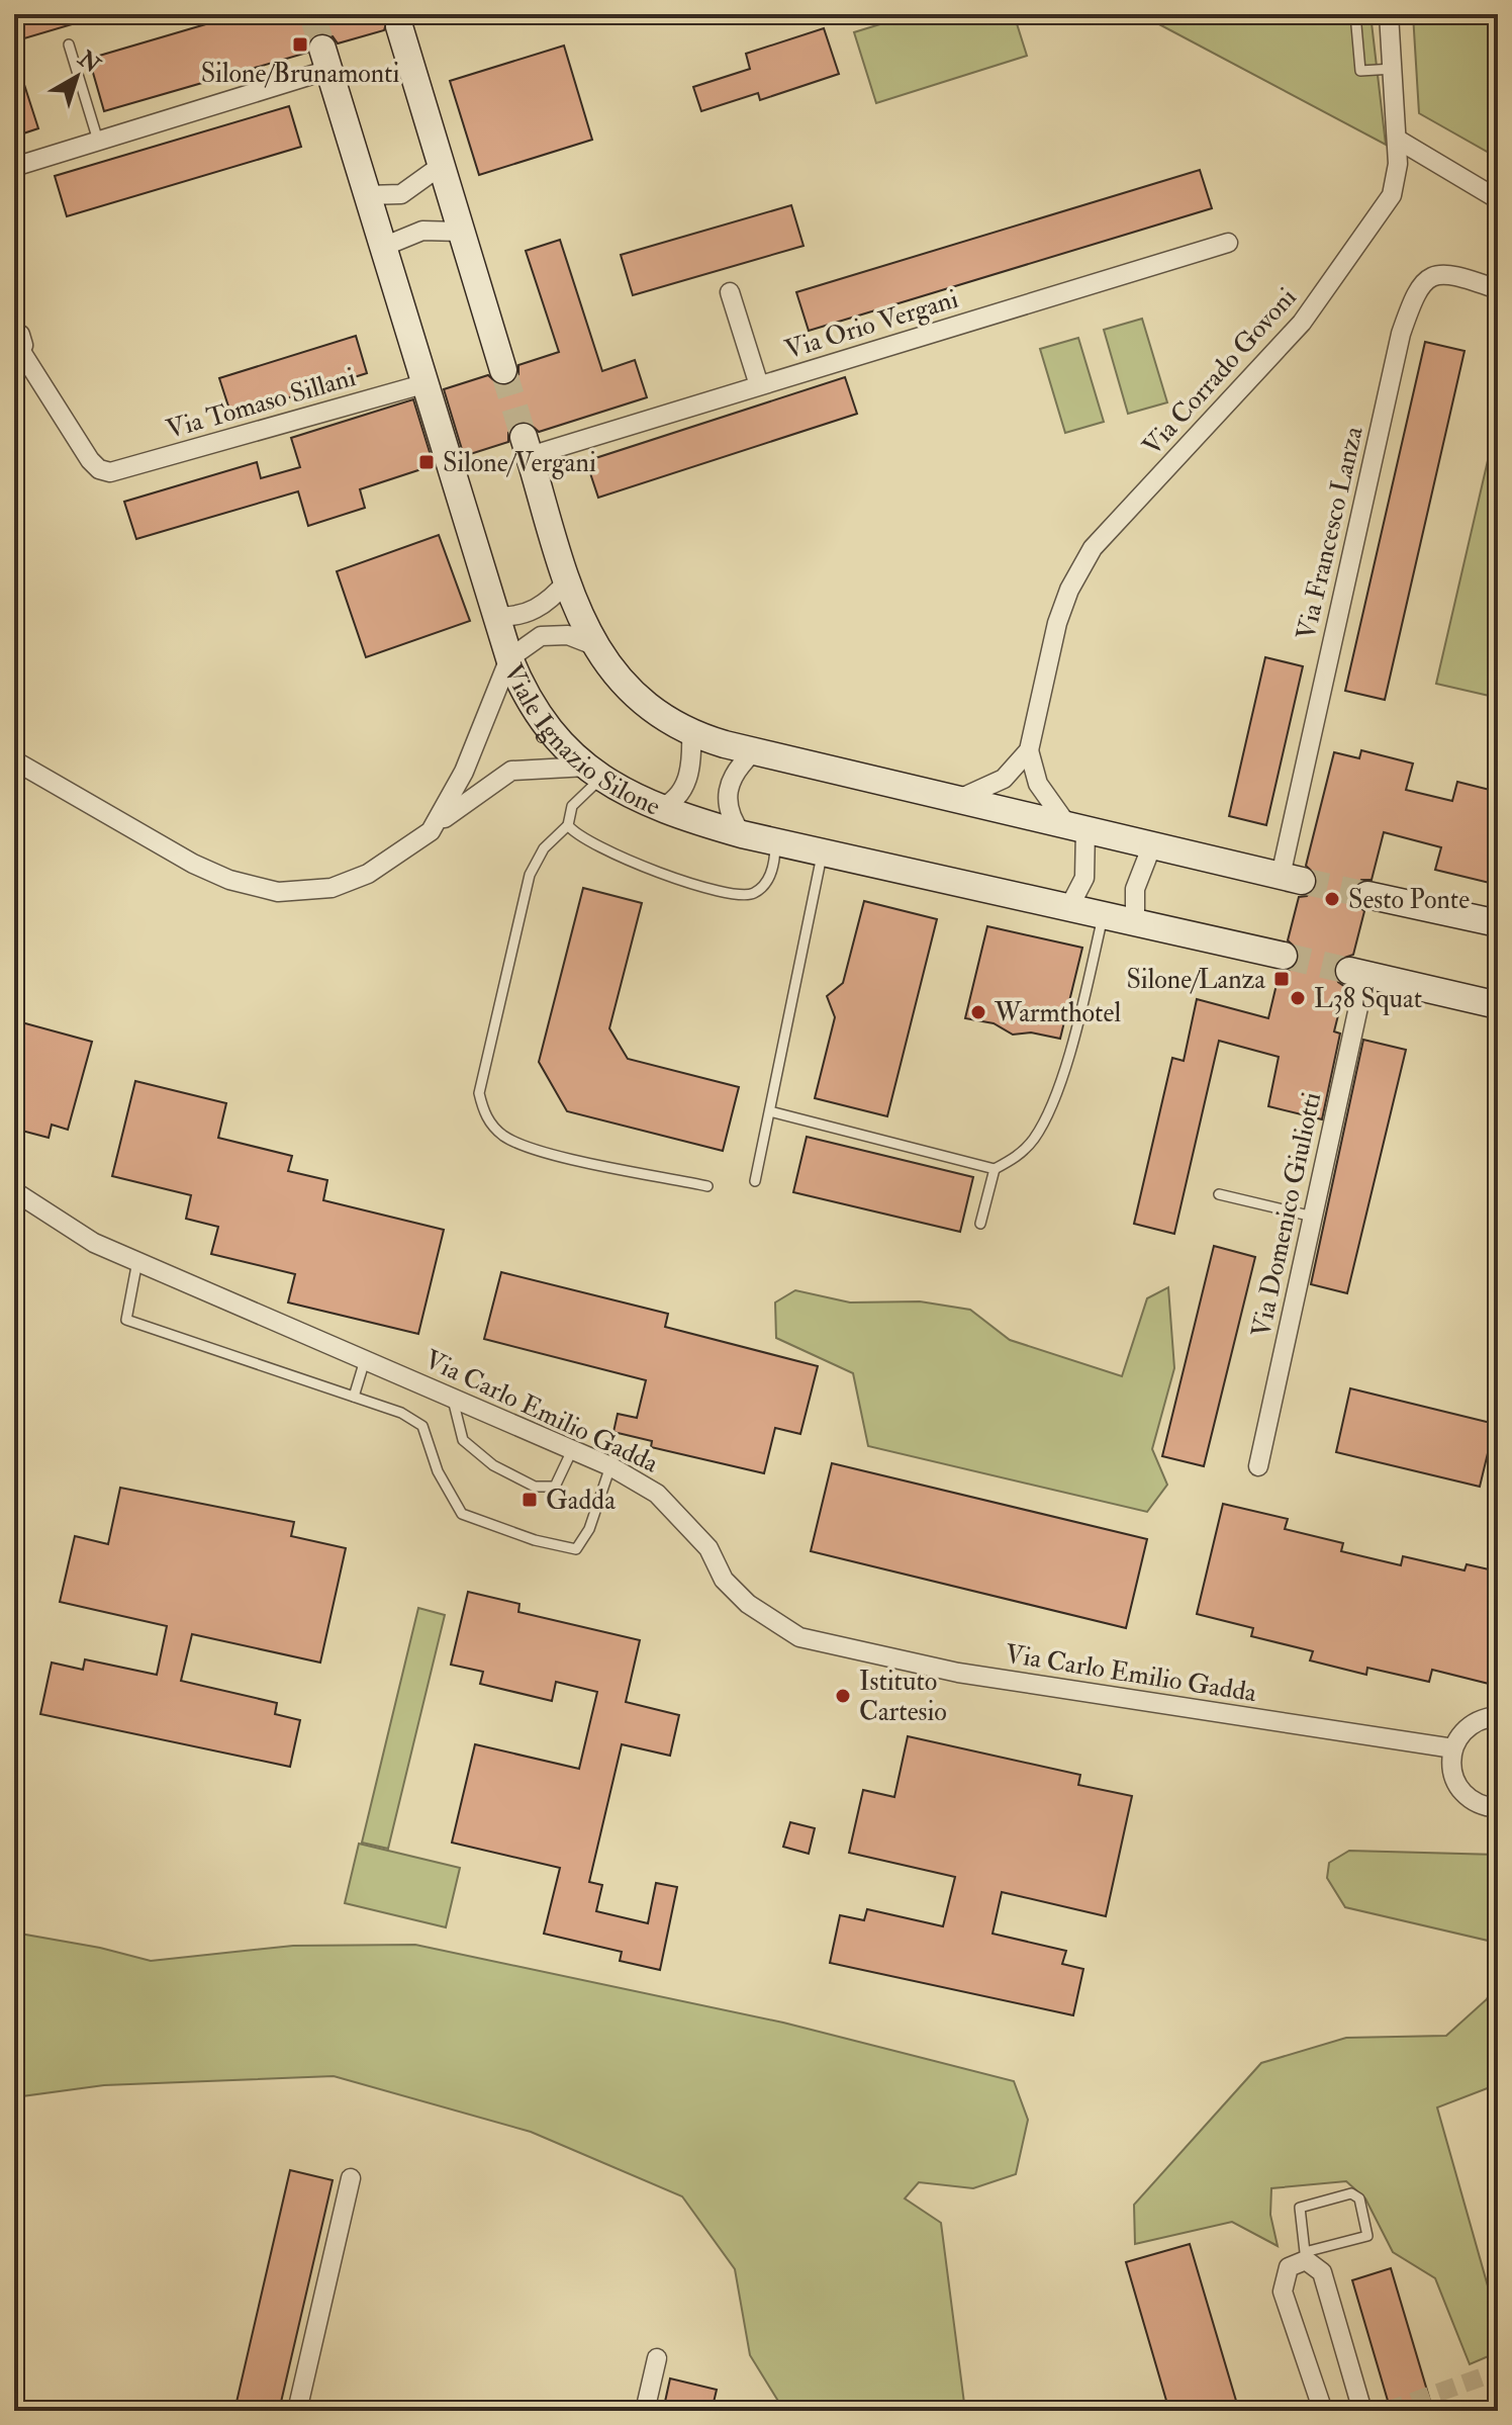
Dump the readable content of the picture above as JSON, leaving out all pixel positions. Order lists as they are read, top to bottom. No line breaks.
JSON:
{"streets":{"street":["Via Orio Vergani","Via Corrado Govoni","Via Tomaso Sillani","Via Francesco Lanza","Viale Ignazio Silone","Via Domenico Giuliotti","Via Carlo Emilio Gadda"]},"crossings":[["Via Tomaso Sillani","Viale Ignazio Silone"]],"places":{"transit":["Silone/Brunamonti","Silone/Vergani","Silone/Lanza","Gadda"],"other":["Sesto Ponte","L38 Squat","Warmthotel","Istituto Cartesio"]},"north":"top right"}
